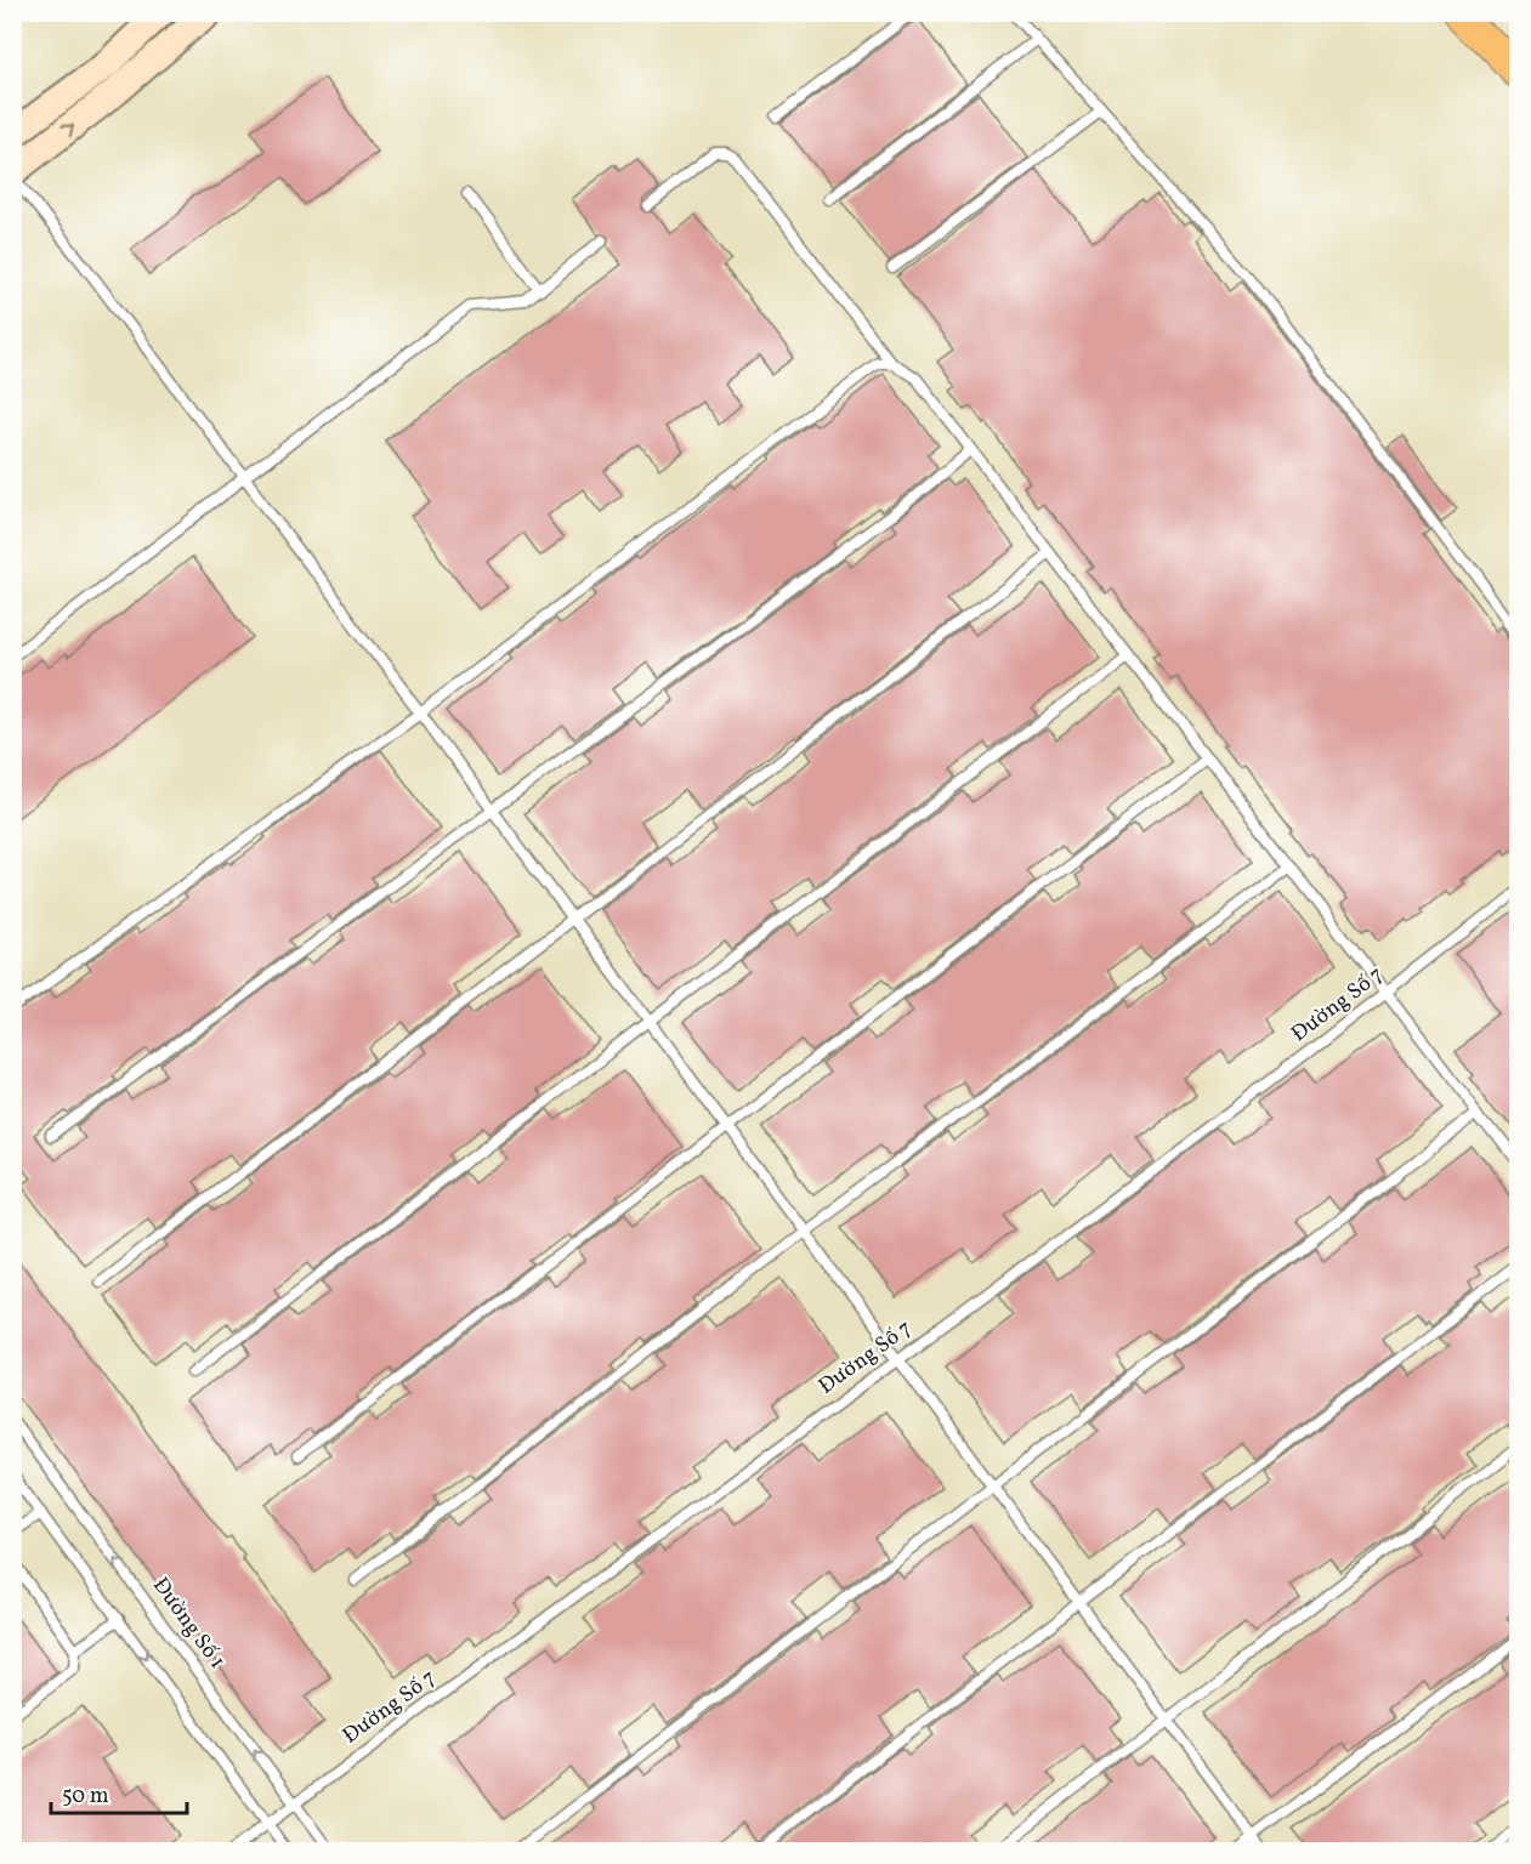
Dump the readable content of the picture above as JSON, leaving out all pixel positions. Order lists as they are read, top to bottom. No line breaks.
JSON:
{"streets":{"lane":["Đường Số 7","Đường Số 1"]},"crossings":[["Đường Số 7","Đường Số 1"]],"scale_bar":"50 m"}
